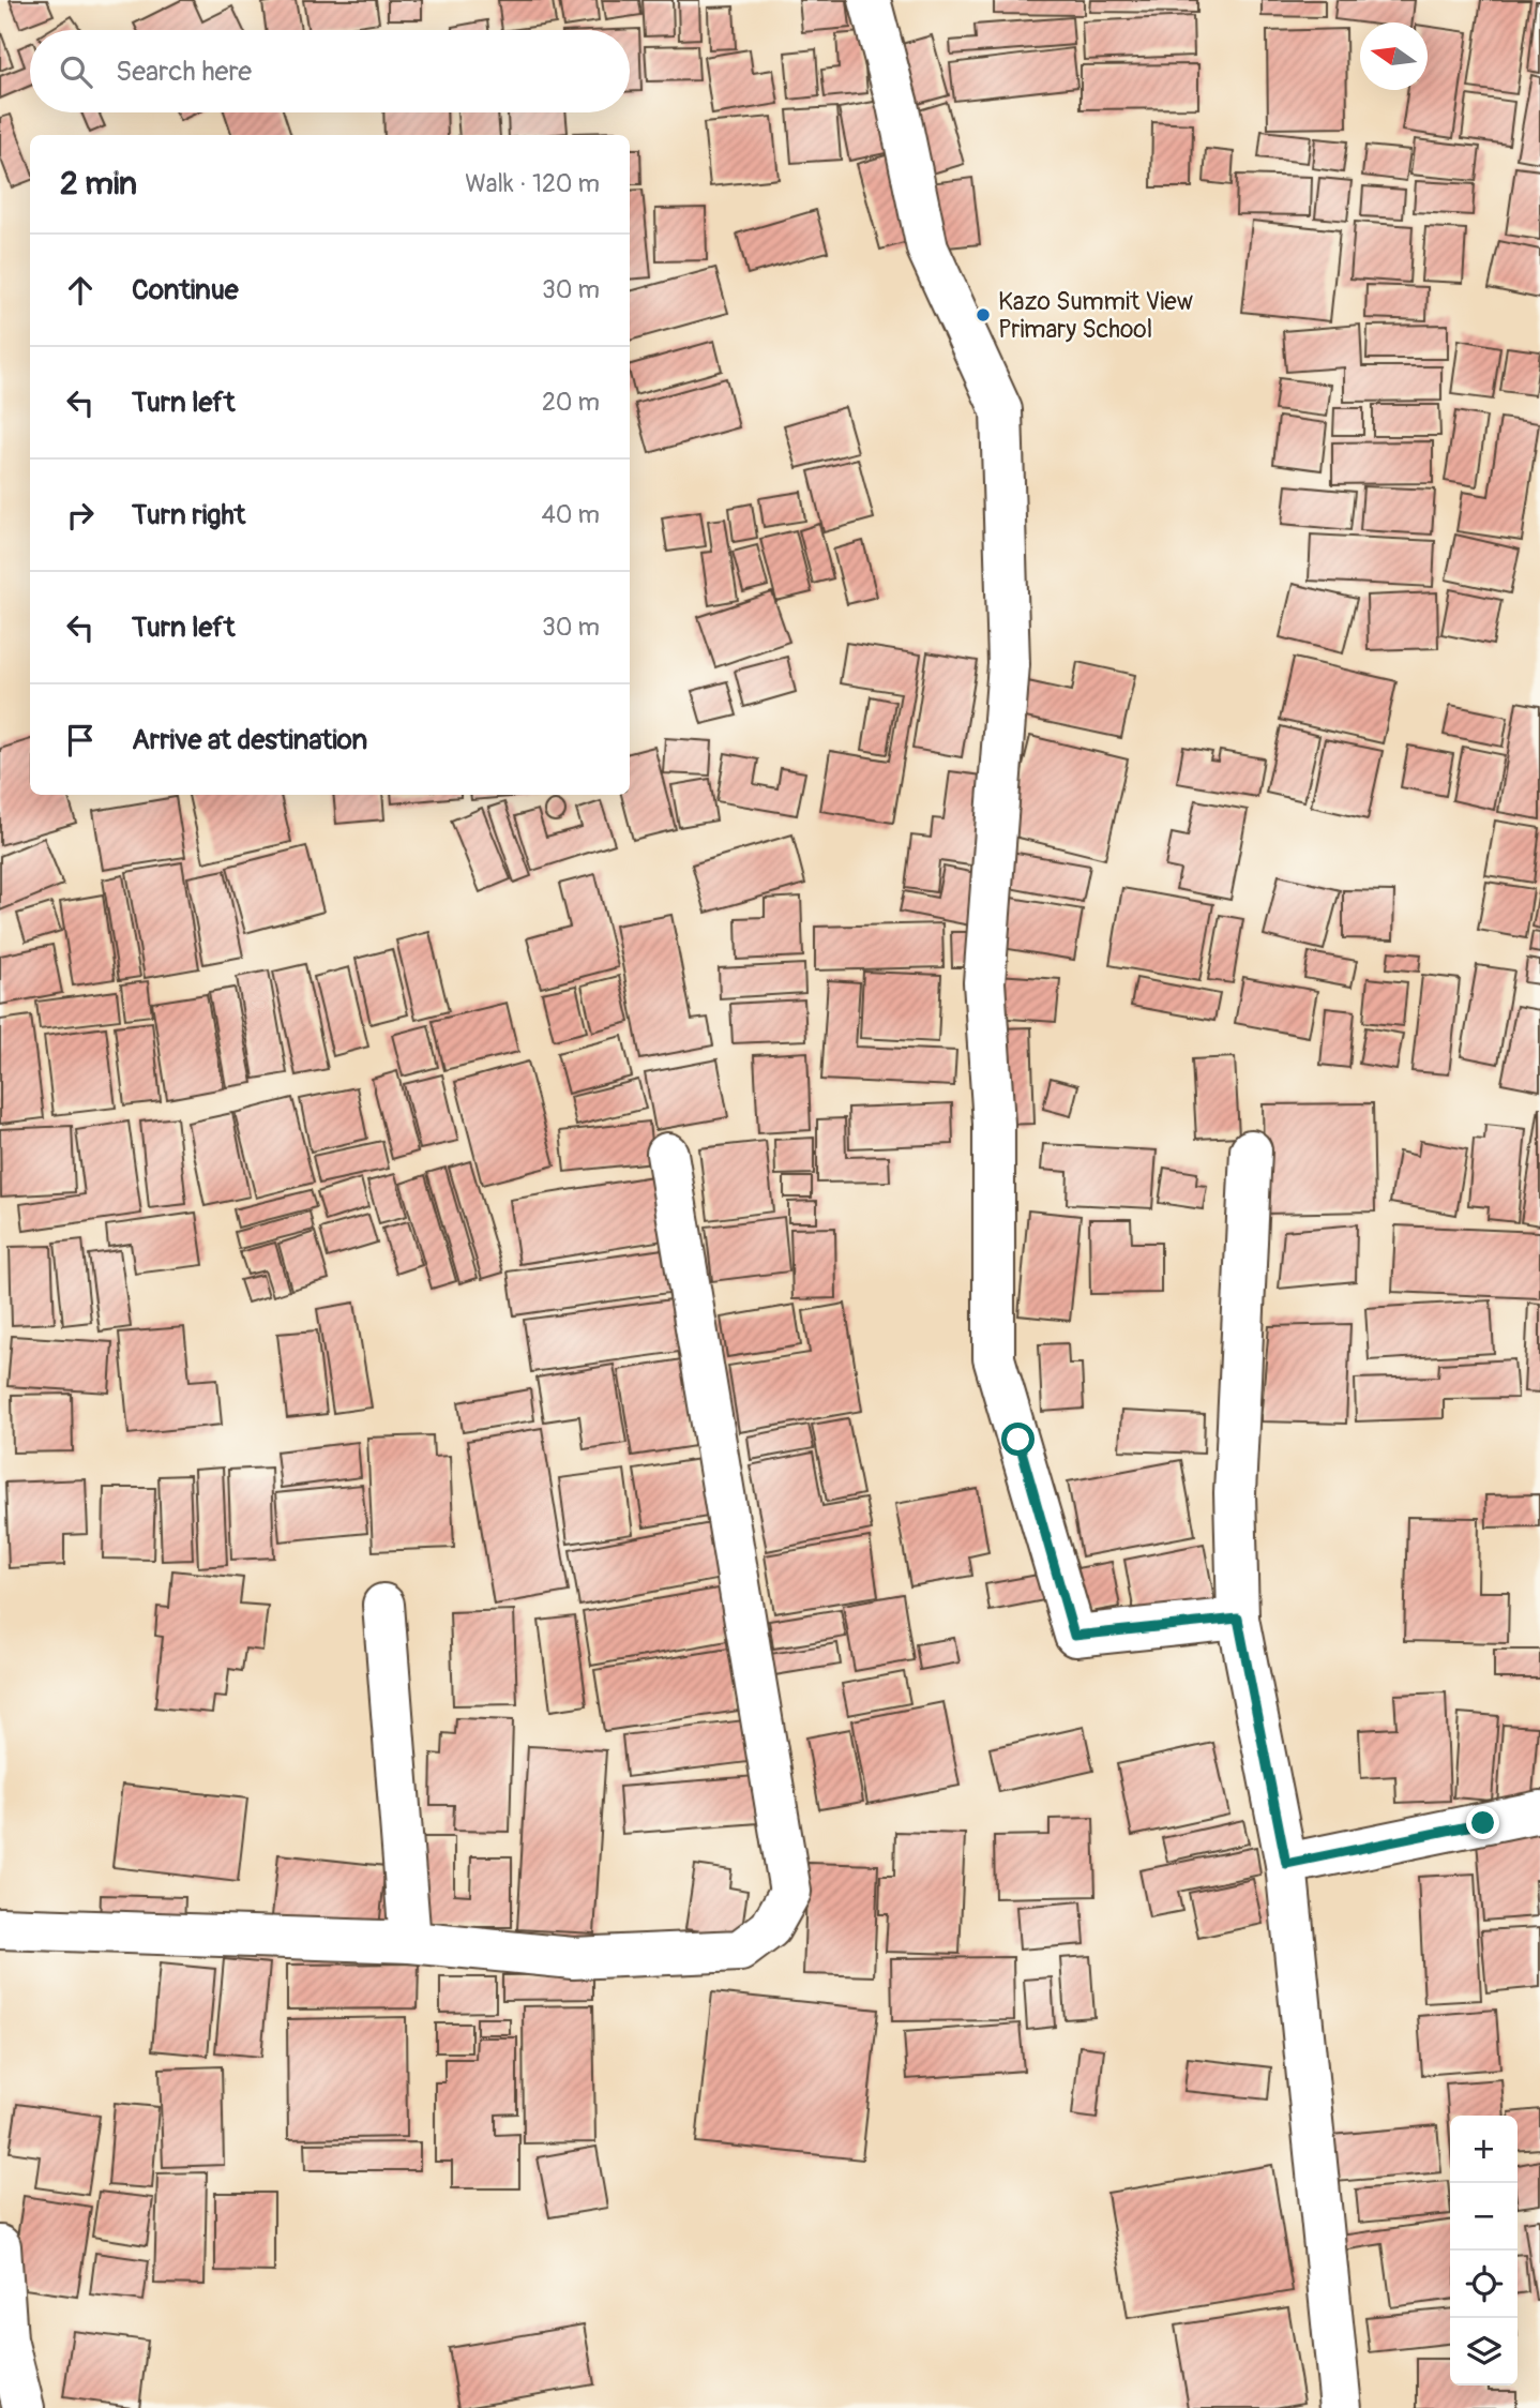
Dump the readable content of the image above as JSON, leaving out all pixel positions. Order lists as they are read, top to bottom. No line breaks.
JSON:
{"places":["Kazo Summit View Primary School"],"north":"left","page":{"search":"Search here","heading":["2 min","Walk · 120 m"],"list":[["Continue","30 m"],["Turn left","20 m"],["Turn right","40 m"],["Turn left","30 m"],"Arrive at destination"],"map_buttons":["+","−"]}}
